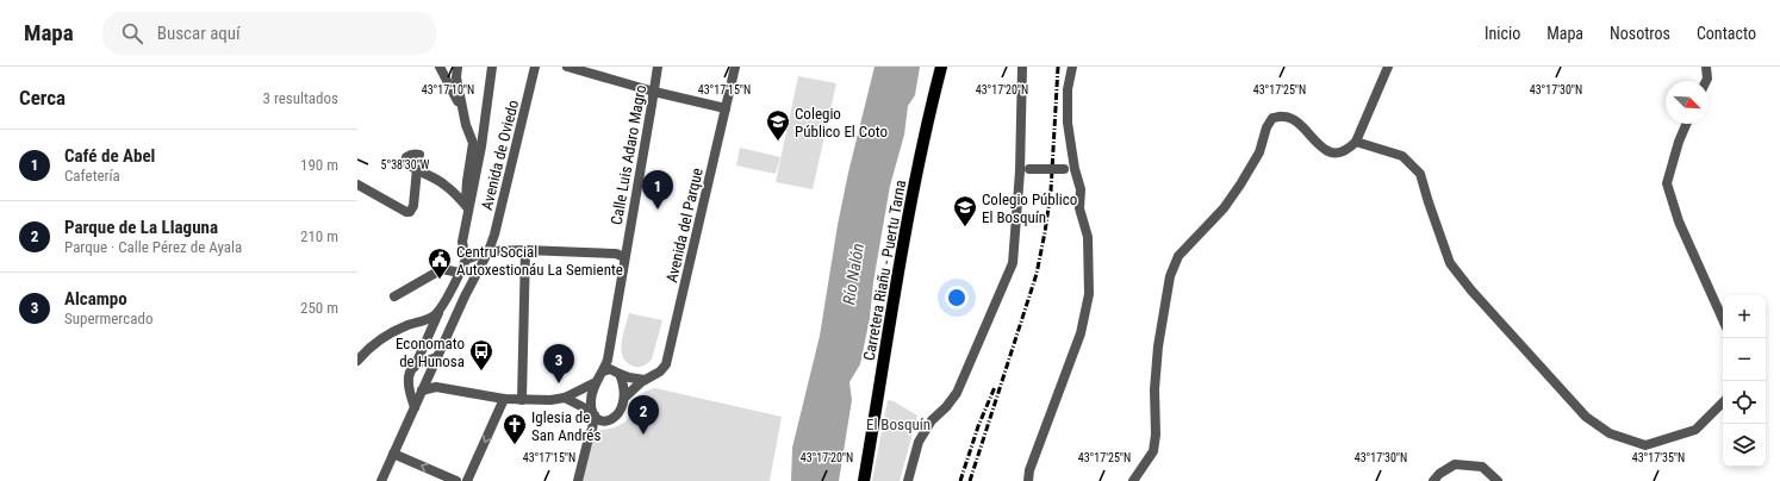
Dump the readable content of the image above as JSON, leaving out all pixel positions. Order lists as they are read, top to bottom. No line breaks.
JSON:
{"streets":{"main road":["Carretera Riañu - Puertu Tarna"],"street":["Avenida de Oviedo","Calle Luis Adaro Magro","Avenida del Parque"]},"crossings":[["Calle Luis Adaro Magro","Avenida del Parque"]],"water":["Río Nalón"],"parks":["El Bosquín"],"places":{"school or university":["Colegio Público El Coto","Colegio Público El Bosquín"],"public building":["Centru Social Autoxestionáu La Semiente"],"bus stop":["Economato de Hunosa"],"church":["Iglesia de San Andrés"]},"north":"bottom right","page":{"header":"Mapa","search":"Buscar aquí","nav":["Inicio","Mapa","Nosotros","Contacto"],"heading":["Cerca","3 resultados"],"list":[{"mark":"1","name":"Café de Abel","note":"Cafetería","value":"190 m"},{"mark":"2","name":"Parque de La Llaguna","note":"Parque · Calle Pérez de Ayala","value":"210 m"},{"mark":"3","name":"Alcampo","note":"Supermercado","value":"250 m"}],"pins":["1","3","2"],"map_buttons":["+","−"]},"coordinates":["43°17'10\"N","43°17'15\"N","43°17'25\"N","43°17'30\"N","43°17'20\"N","5°38'30\"W","43°17'35\"N"]}
